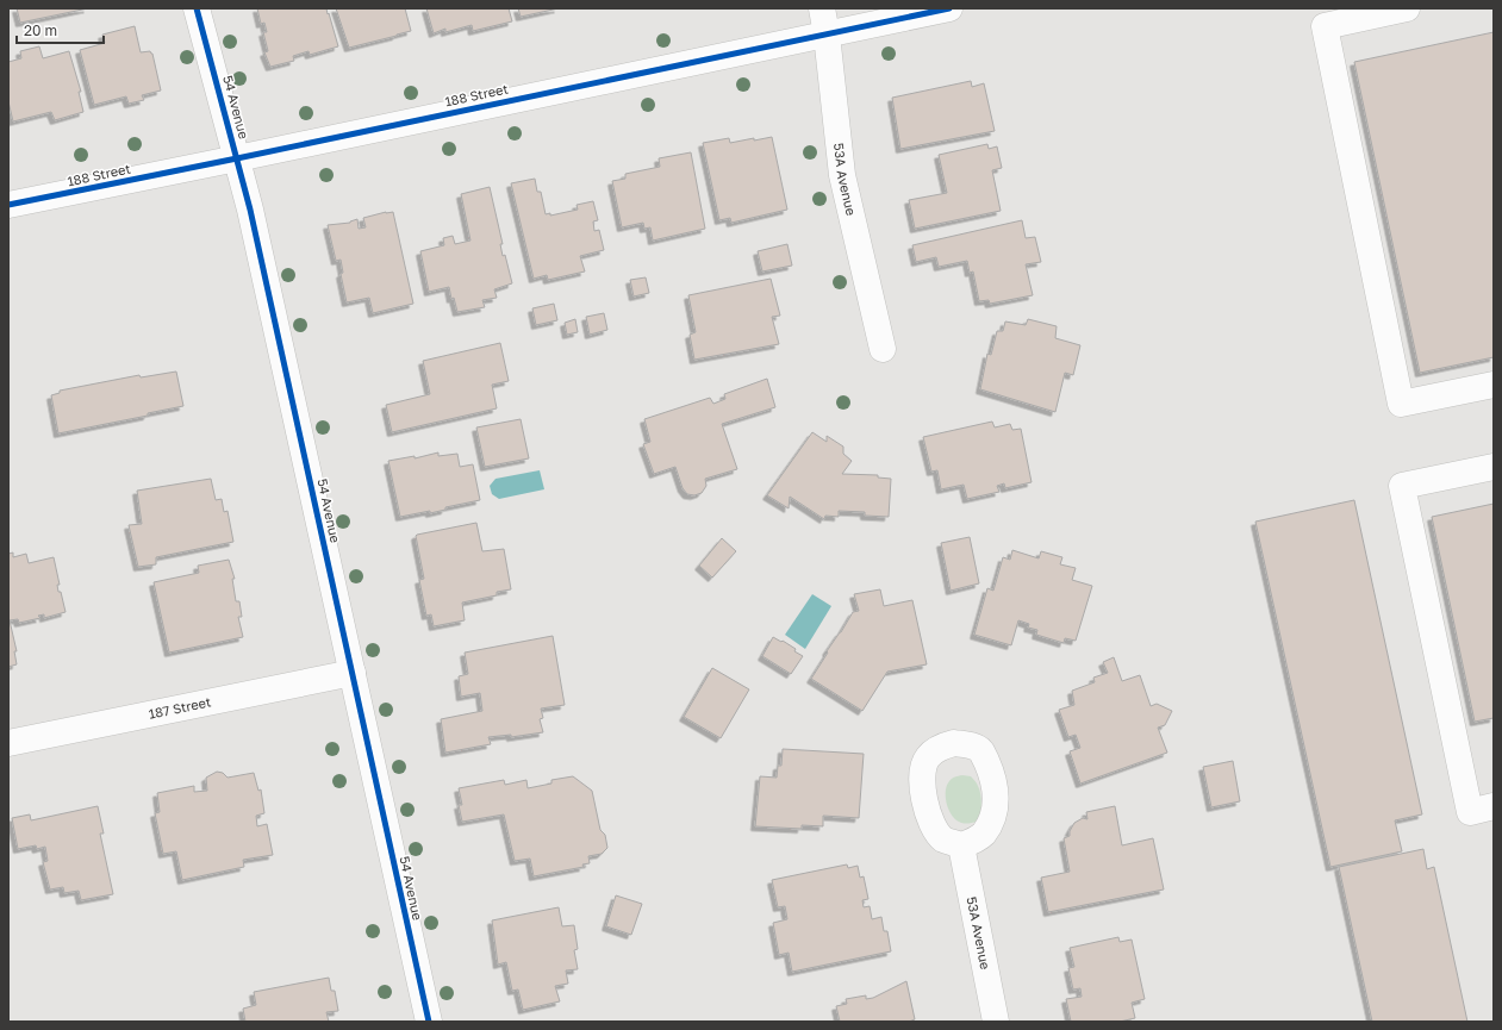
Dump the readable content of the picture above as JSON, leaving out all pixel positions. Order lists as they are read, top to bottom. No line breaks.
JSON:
{"streets":{"street":["188 Street","54 Avenue","53A Avenue","187 Street"]},"crossings":[["188 Street","54 Avenue"],["188 Street","53A Avenue"],["54 Avenue","187 Street"]],"scale_bar":"20 m"}
